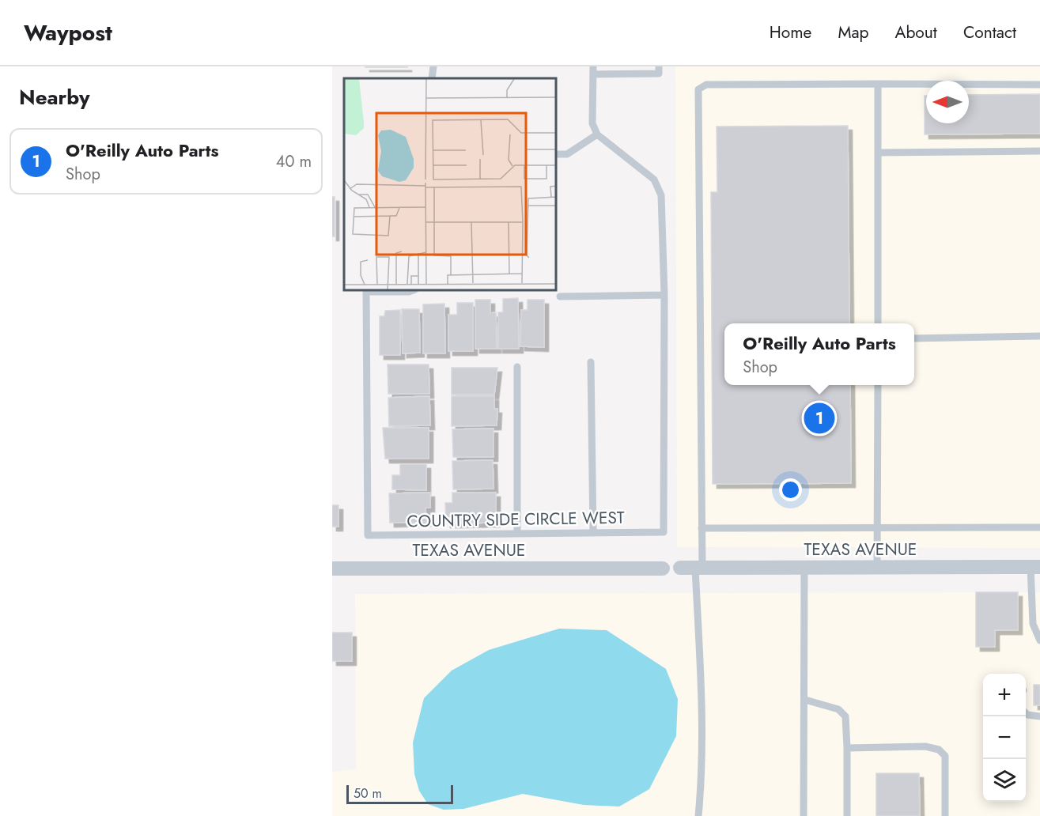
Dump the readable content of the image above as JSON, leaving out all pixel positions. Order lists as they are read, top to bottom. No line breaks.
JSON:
{"streets":{"street":["TEXAS AVENUE"],"lane":["COUNTRY SIDE CIRCLE WEST"]},"scale_bar":"50 m","north":"left","page":{"header":"Waypost","nav":["Home","Map","About","Contact"],"heading":"Nearby","list":[{"mark":"1","name":"O'Reilly Auto Parts","note":"Shop","value":"40 m"}],"popup":["O'Reilly Auto Parts","Shop"],"pins":"1","map_buttons":["+","−"],"scale":"50 m"}}
